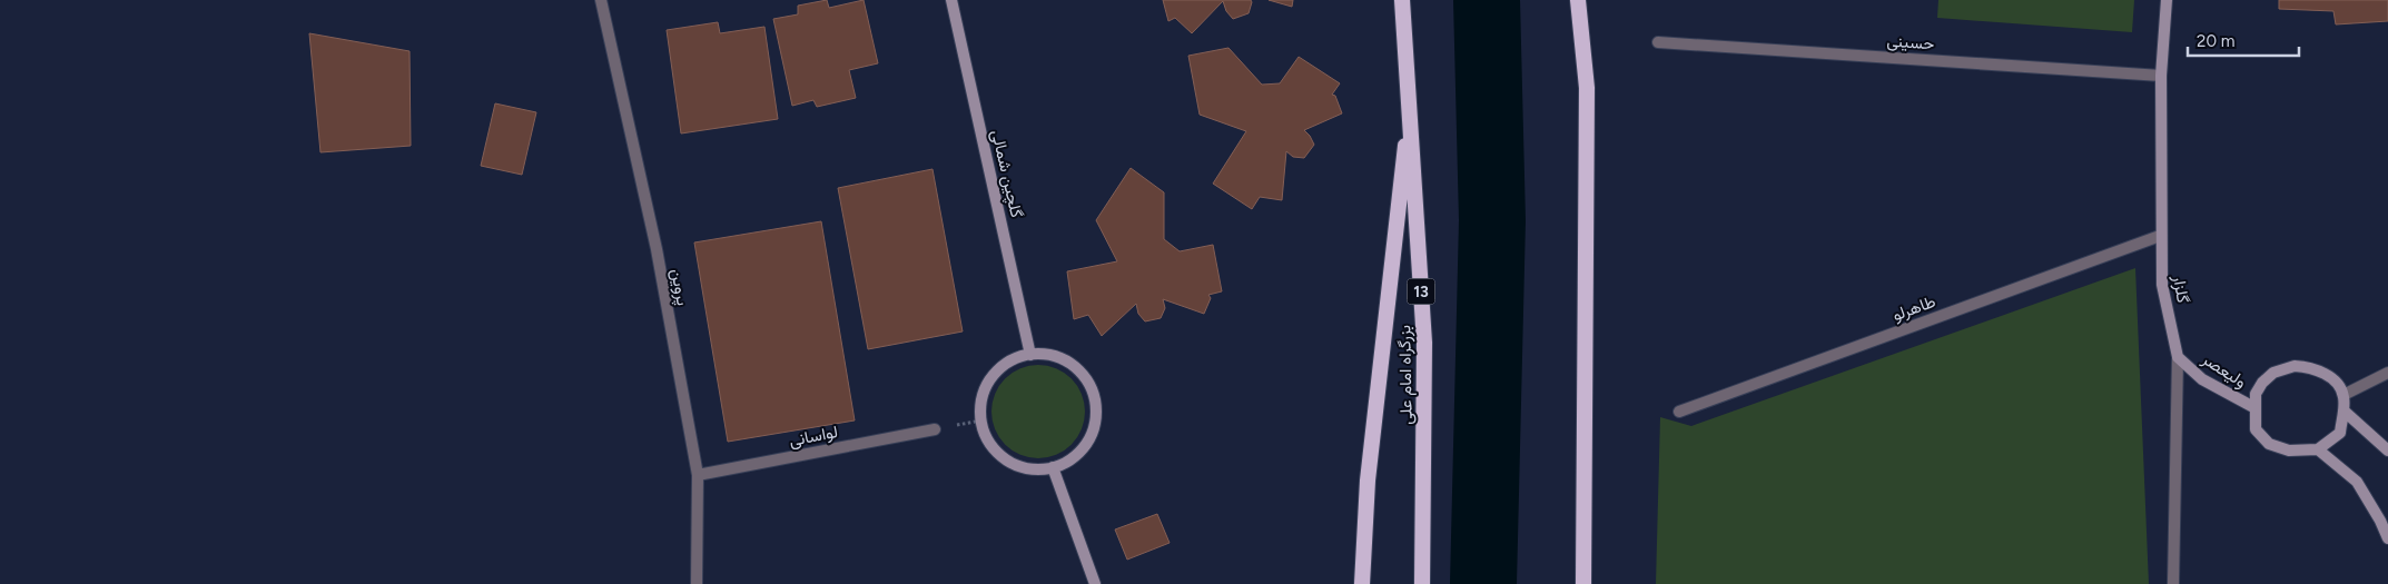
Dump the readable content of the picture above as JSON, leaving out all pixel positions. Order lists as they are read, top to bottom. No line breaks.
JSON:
{"streets":{"highway":["13","بزرگراه امام علی"],"main road":["گلچین شمالی","گلزار","ولیعصر"],"street":["حسینی","پروین","طاهرلو","لواسانی"]},"crossings":[["حسینی","گلزار"],["پروین","لواسانی"],["گلزار","طاهرلو"],["گلزار","ولیعصر"]],"scale_bar":"20 m"}
